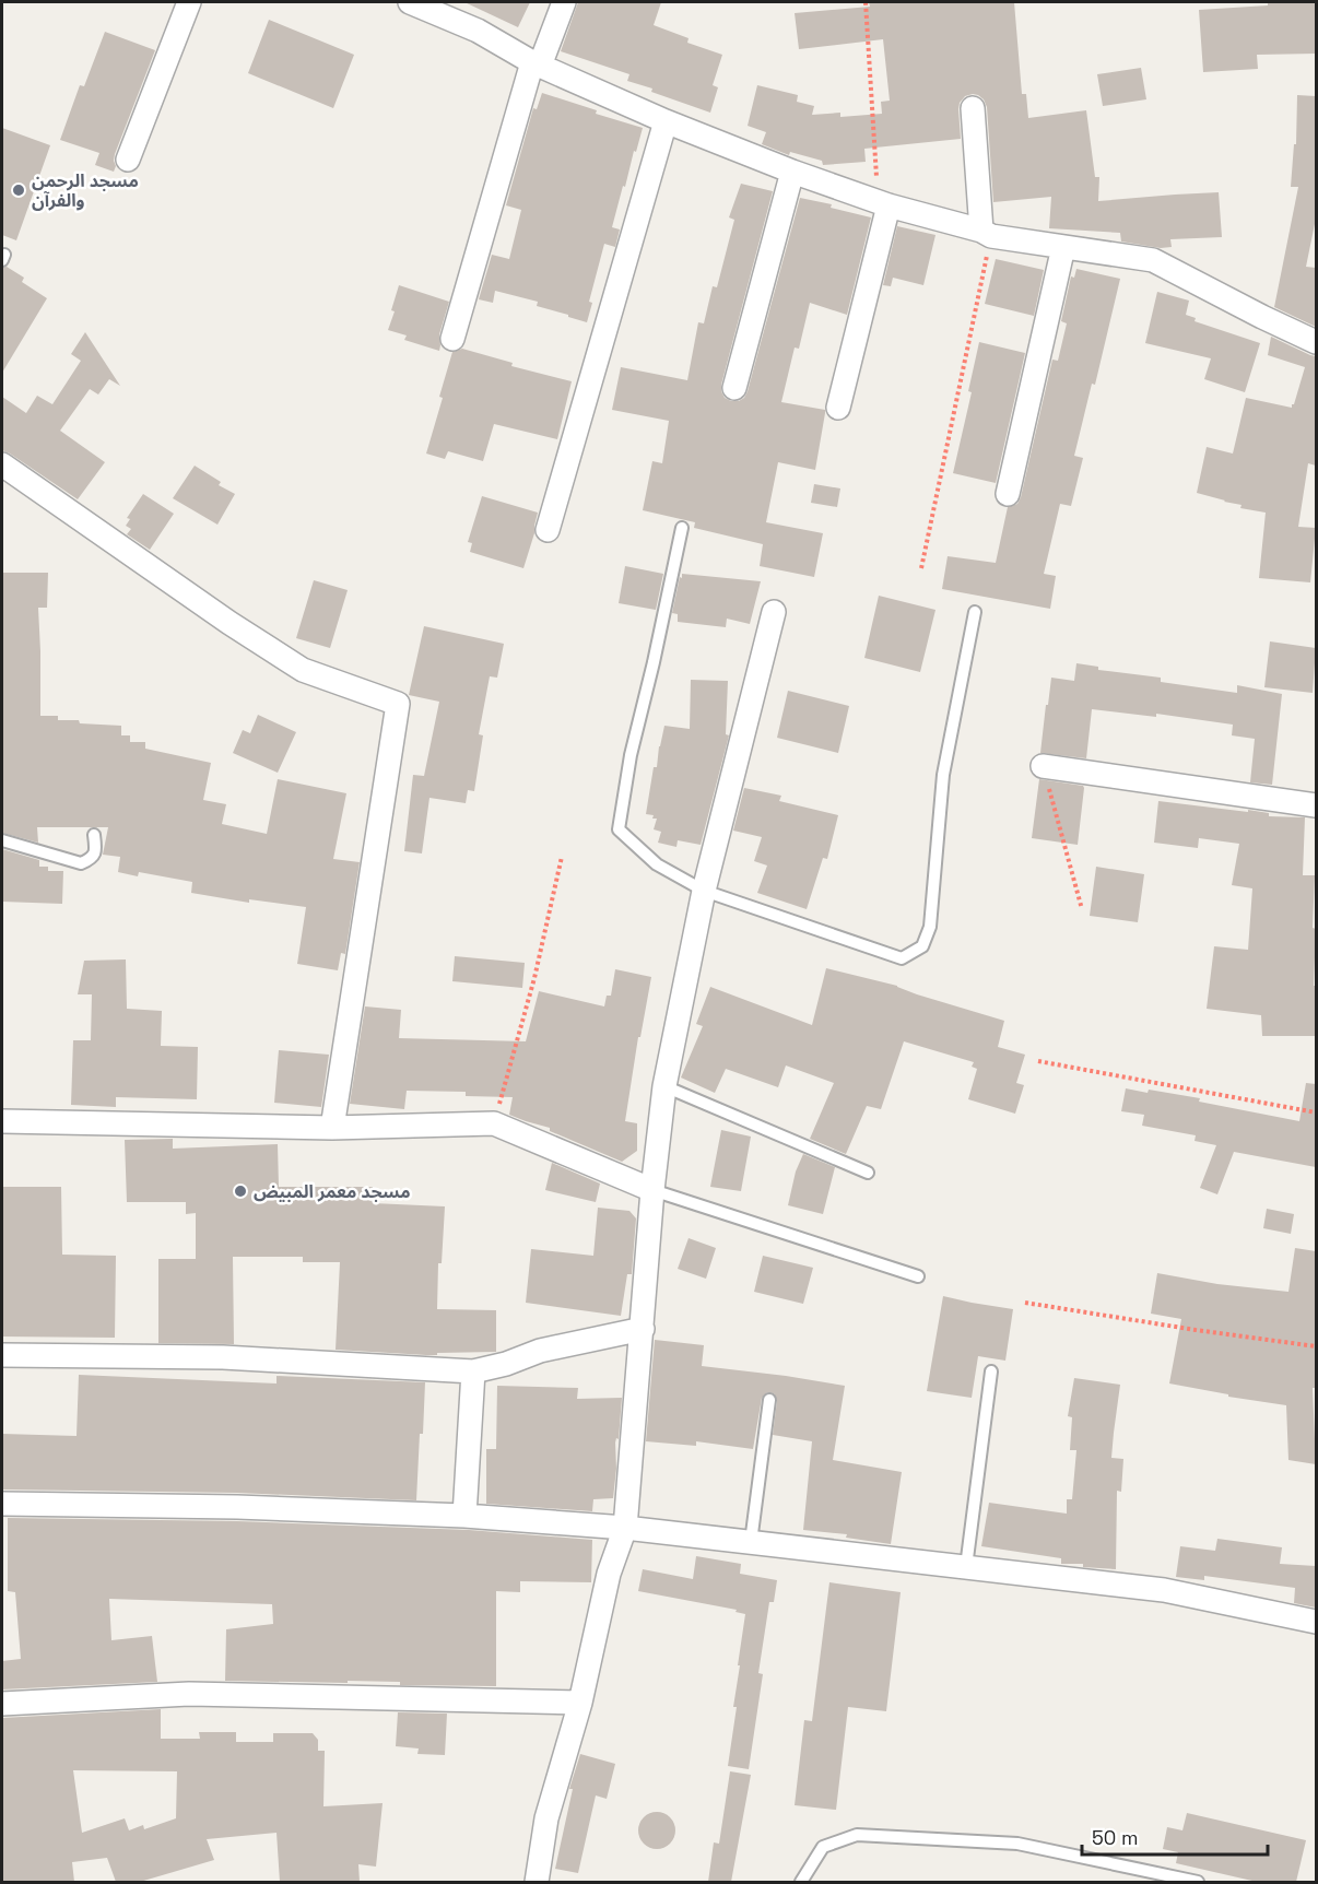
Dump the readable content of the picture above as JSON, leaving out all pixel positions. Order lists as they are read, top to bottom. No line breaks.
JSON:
{"places":["مسجد الرحمن والفرآن","مسجد معمر المبيض"],"scale_bar":"50 m"}
